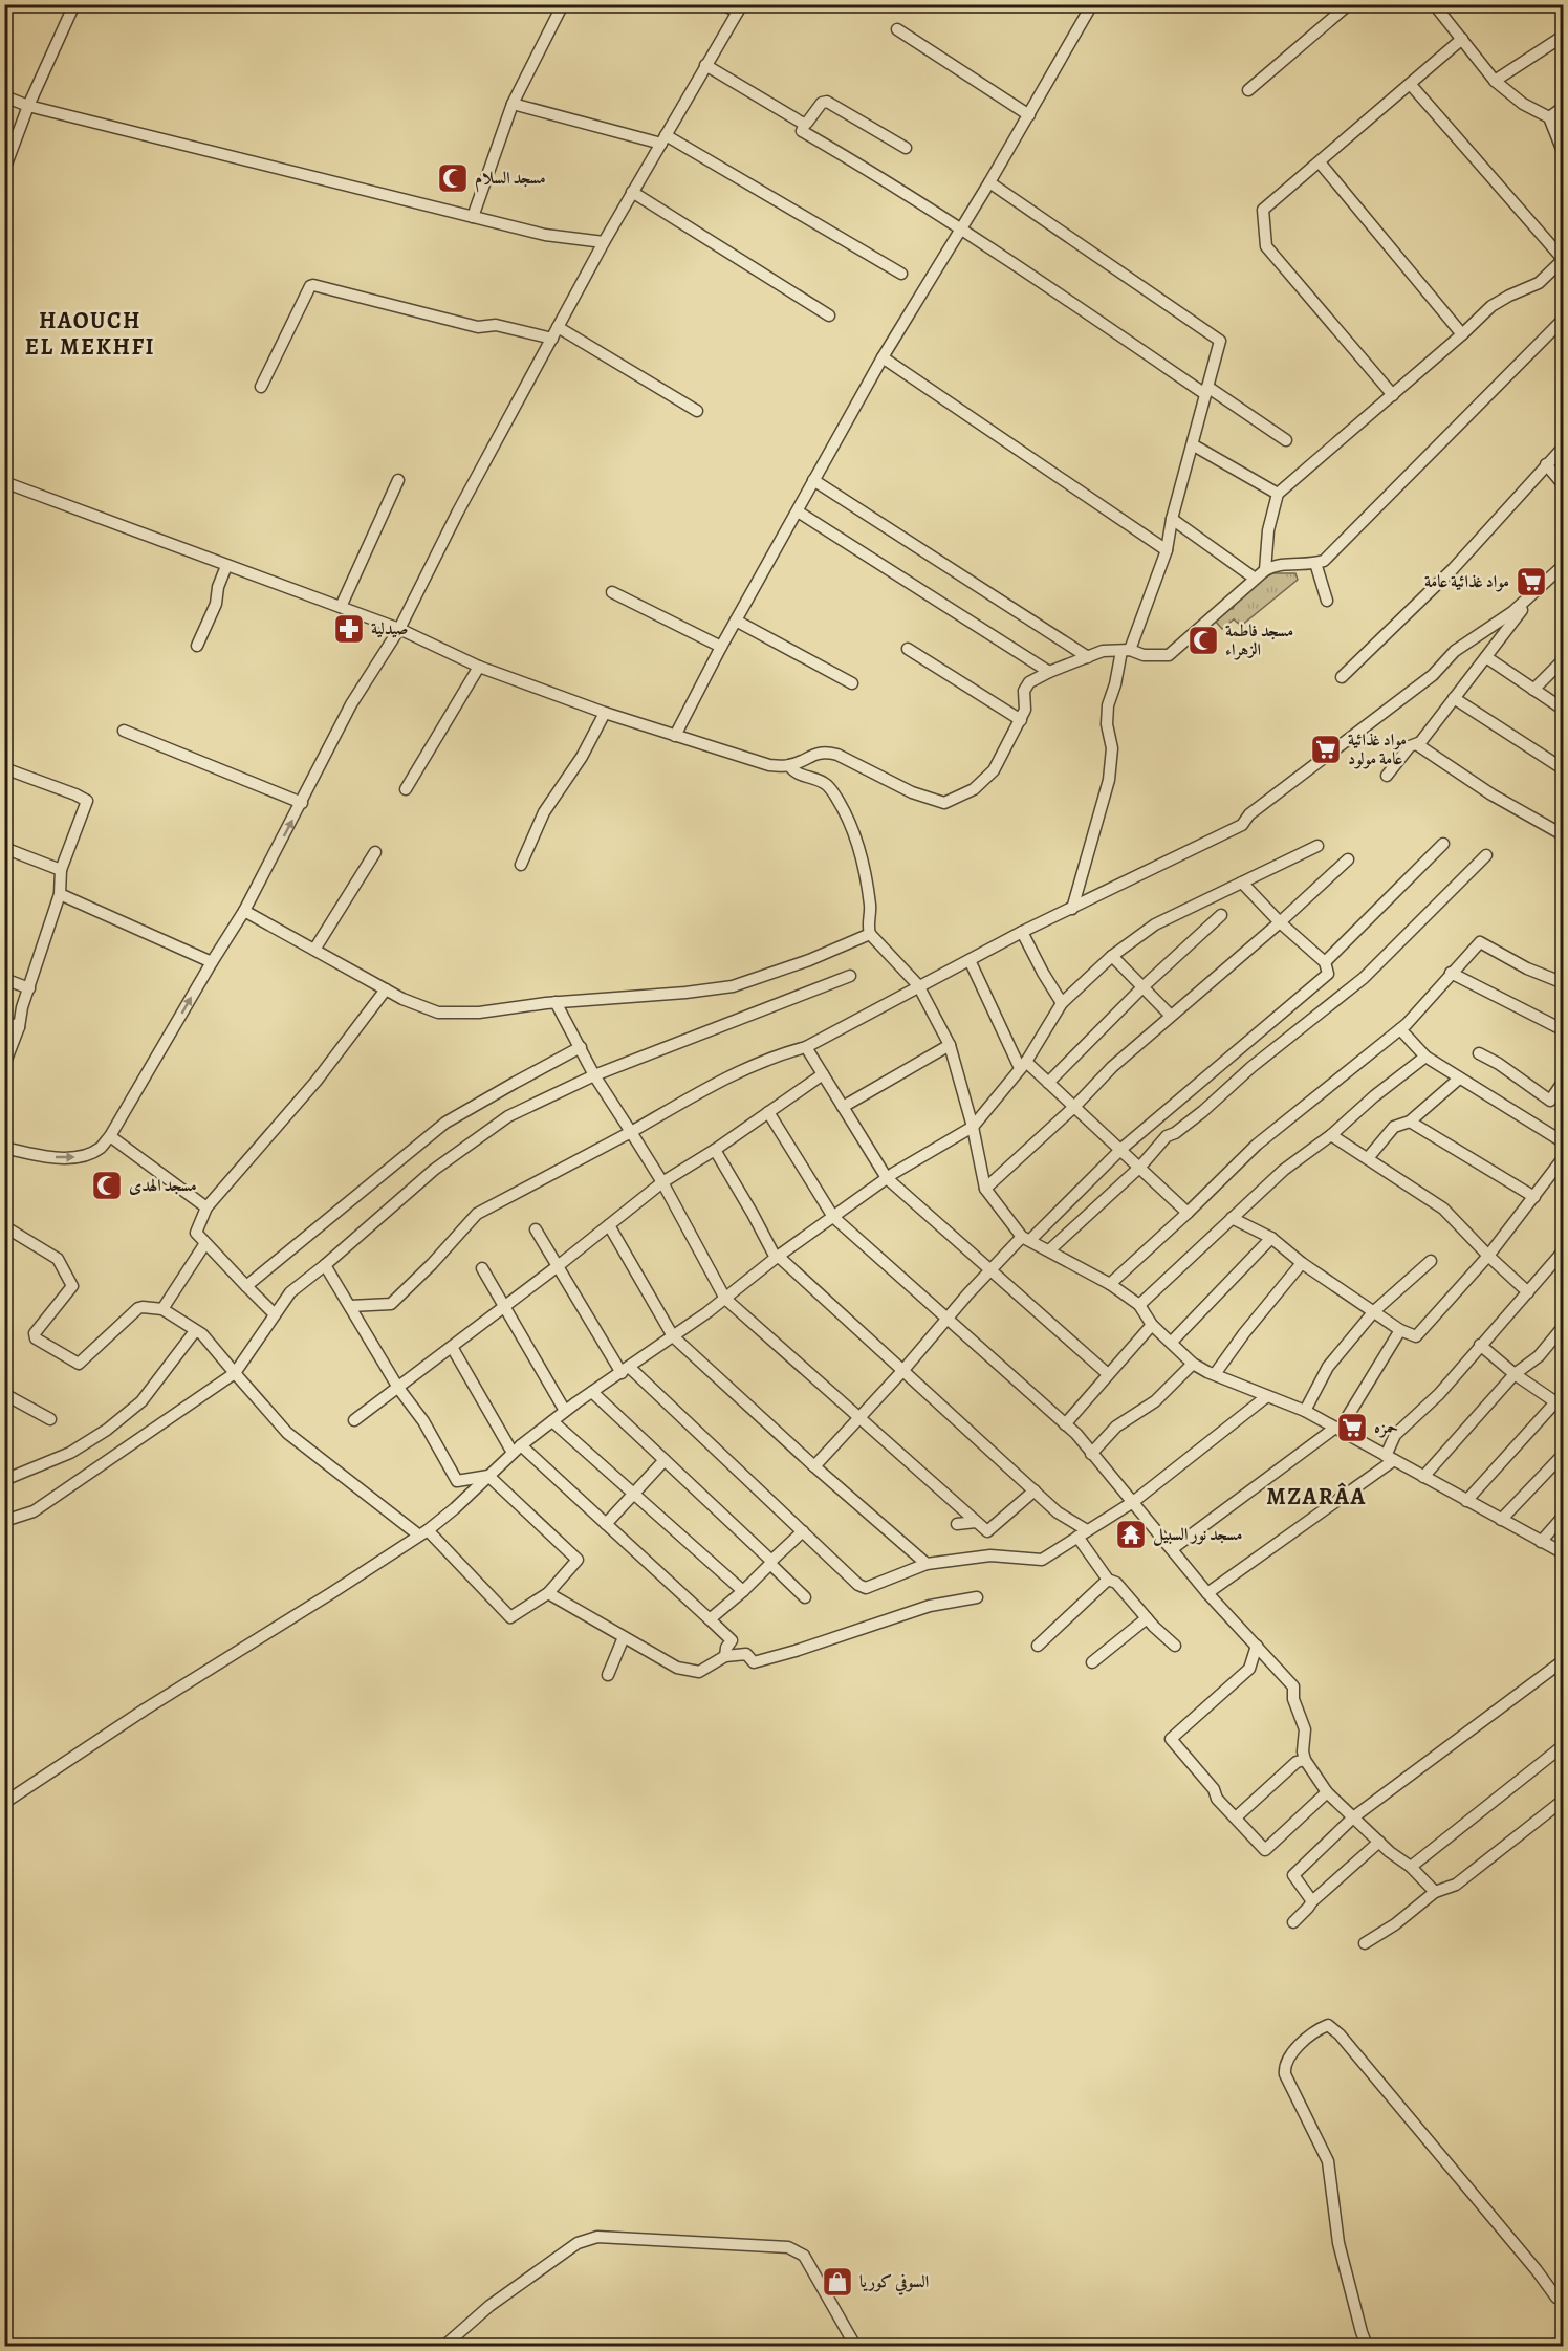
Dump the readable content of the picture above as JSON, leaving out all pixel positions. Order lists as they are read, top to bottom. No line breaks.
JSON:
{"districts":["HAOUCH EL MEKHFI","MZARÂA"],"places":{"mosque":["مسجد السلام","مسجد فاطمة الزهراء","مسجد الهدى"],"supermarket":["مواد غذائية عامة","مواد غذائية عامة مولود","حمزه"],"pharmacy":["صيدلية"],"temple":["مسجد نور السبيل"],"shop":["السوفي كوريا"]}}
